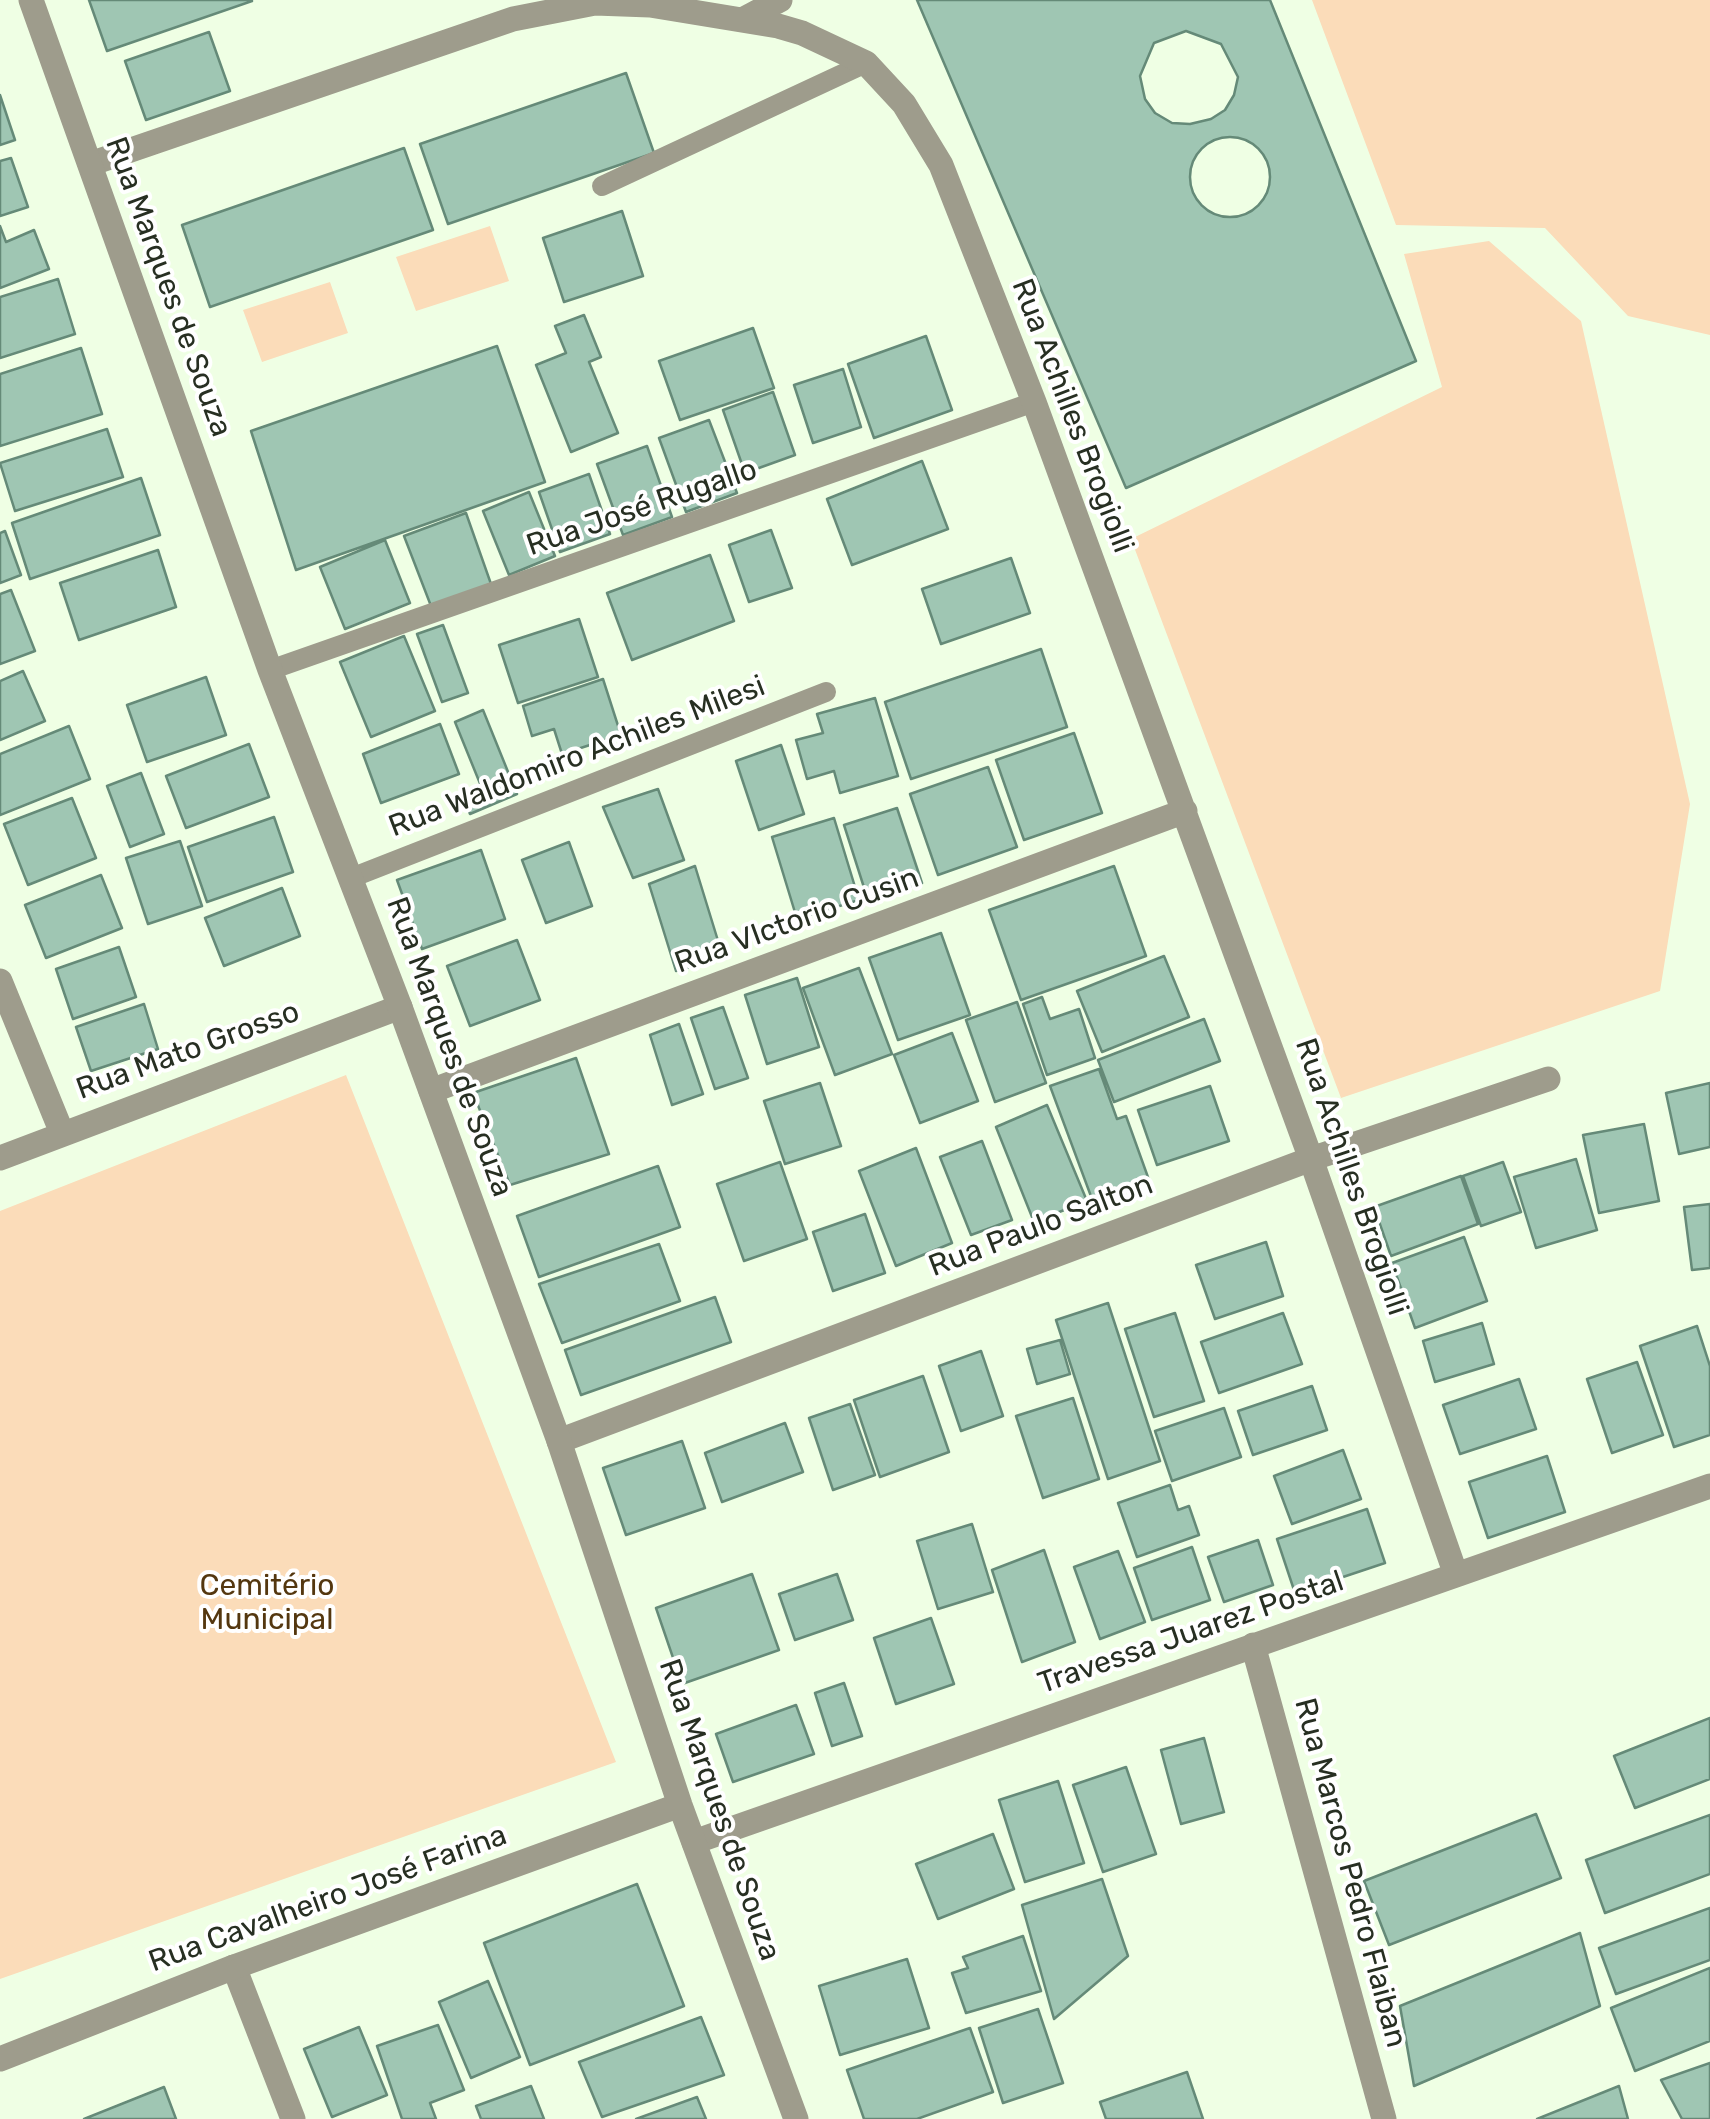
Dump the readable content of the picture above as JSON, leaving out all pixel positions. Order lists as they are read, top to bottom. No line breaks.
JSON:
{"streets":{"street":["Rua Marques de Souza","Rua Achilles Brogiolli","Rua VIctorio Cusin","Rua Mato Grosso","Rua Paulo Salton","Travessa Juarez Postal","Rua Marcos Pedro Flaiban","Rua Cavalheiro José Farina"],"lane":["Rua José Rugallo","Rua Waldomiro Achiles Milesi"]},"crossings":[["Rua Marques de Souza","Rua Achilles Brogiolli"],["Rua Marques de Souza","Rua José Rugallo"],["Rua Marques de Souza","Rua Waldomiro Achiles Milesi"],["Rua Marques de Souza","Rua VIctorio Cusin"],["Rua Marques de Souza","Rua Mato Grosso"],["Rua Marques de Souza","Rua Paulo Salton"],["Rua Marques de Souza","Travessa Juarez Postal"],["Rua Marques de Souza","Rua Cavalheiro José Farina"],["Rua Achilles Brogiolli","Rua José Rugallo"],["Rua Achilles Brogiolli","Rua VIctorio Cusin"],["Rua Achilles Brogiolli","Rua Paulo Salton"],["Rua Achilles Brogiolli","Travessa Juarez Postal"],["Travessa Juarez Postal","Rua Marcos Pedro Flaiban"]],"parks":["Cemitério Municipal"]}
